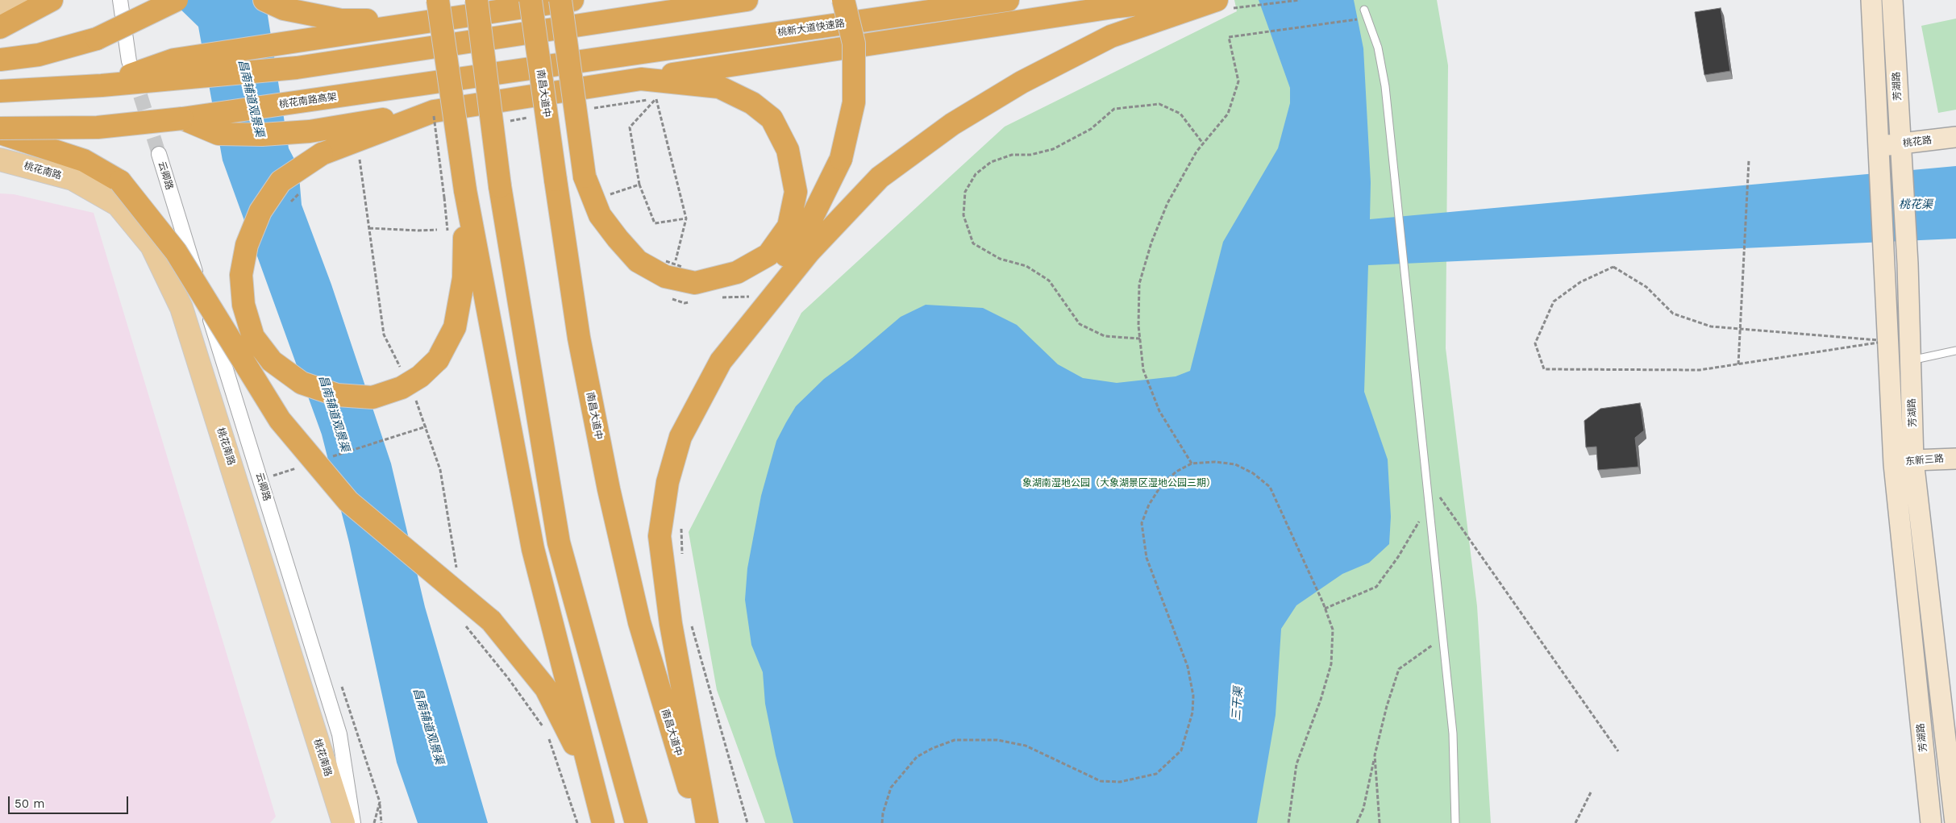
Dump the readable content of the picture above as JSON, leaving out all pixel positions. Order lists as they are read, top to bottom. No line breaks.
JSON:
{"streets":{"highway":["桃新大道快速路","南昌大道中","桃花南路高架"],"main road":["桃花南路"],"street":["芳湖路","桃花路","云卿路","东新三路"]},"crossings":[["桃新大道快速路","桃花南路高架"],["芳湖路","桃花路"],["芳湖路","东新三路"]],"water":["昌南辅道观景渠","桃花渠","三干渠"],"parks":["象湖南湿地公园（大象湖景区湿地公园三期）"],"scale_bar":"50 m"}
